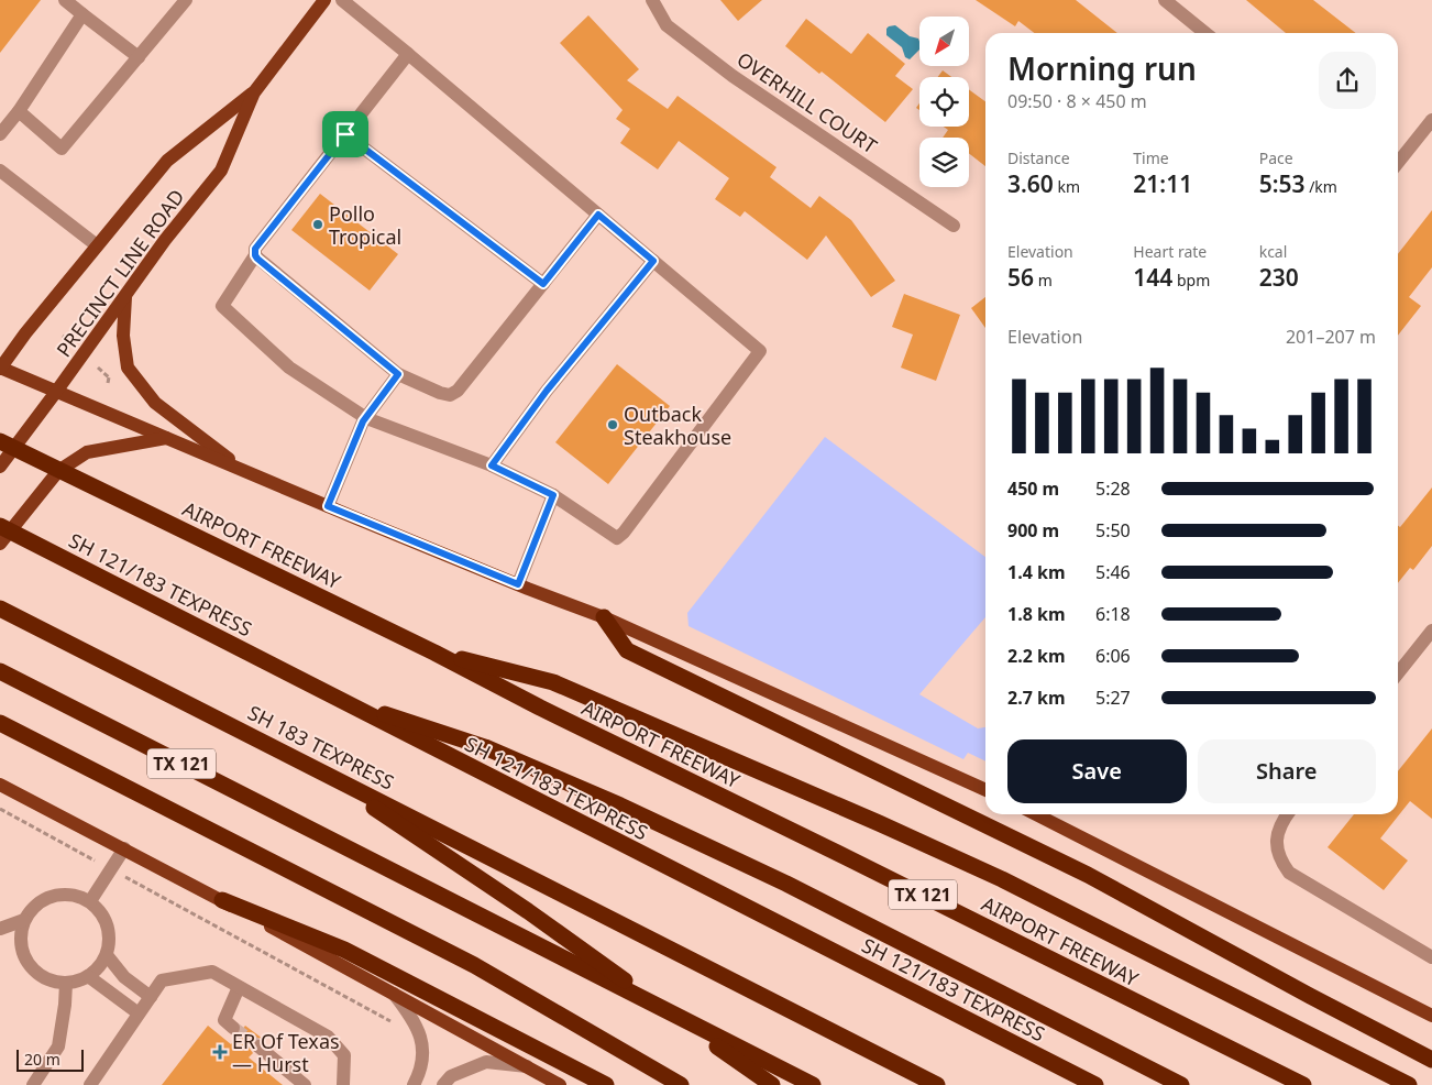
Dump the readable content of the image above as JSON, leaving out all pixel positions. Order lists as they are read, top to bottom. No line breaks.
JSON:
{"streets":{"highway":["AIRPORT FREEWAY","SH 121/183 TEXPRESS","SH 183 TEXPRESS","TX 121"],"main road":["PRECINCT LINE ROAD"],"street":["OVERHILL COURT"]},"places":{"other":["Pollo Tropical","Outback Steakhouse"],"health":["ER Of Texas — Hurst"]},"scale_bar":"20 m","north":"bottom left","page":{"heading":["Morning run","09:50 · 8 × 450 m"],"stats":[["Distance","3.60 km"],["Time","21:11"],["Pace","5:53 /km"],["Elevation","56 m"],["Heart rate","144 bpm"],["kcal","230"]],"chart":["Elevation","201–207 m"],"list":[{"name":"450 m","note":"5:28"},{"name":"900 m","note":"5:50"},{"name":"1.4 km","note":"5:46"},{"name":"1.8 km","note":"6:18"},{"name":"2.2 km","note":"6:06"},{"name":"2.7 km","note":"5:27"}],"buttons":["Save","Share"],"scale":"20 m"}}
